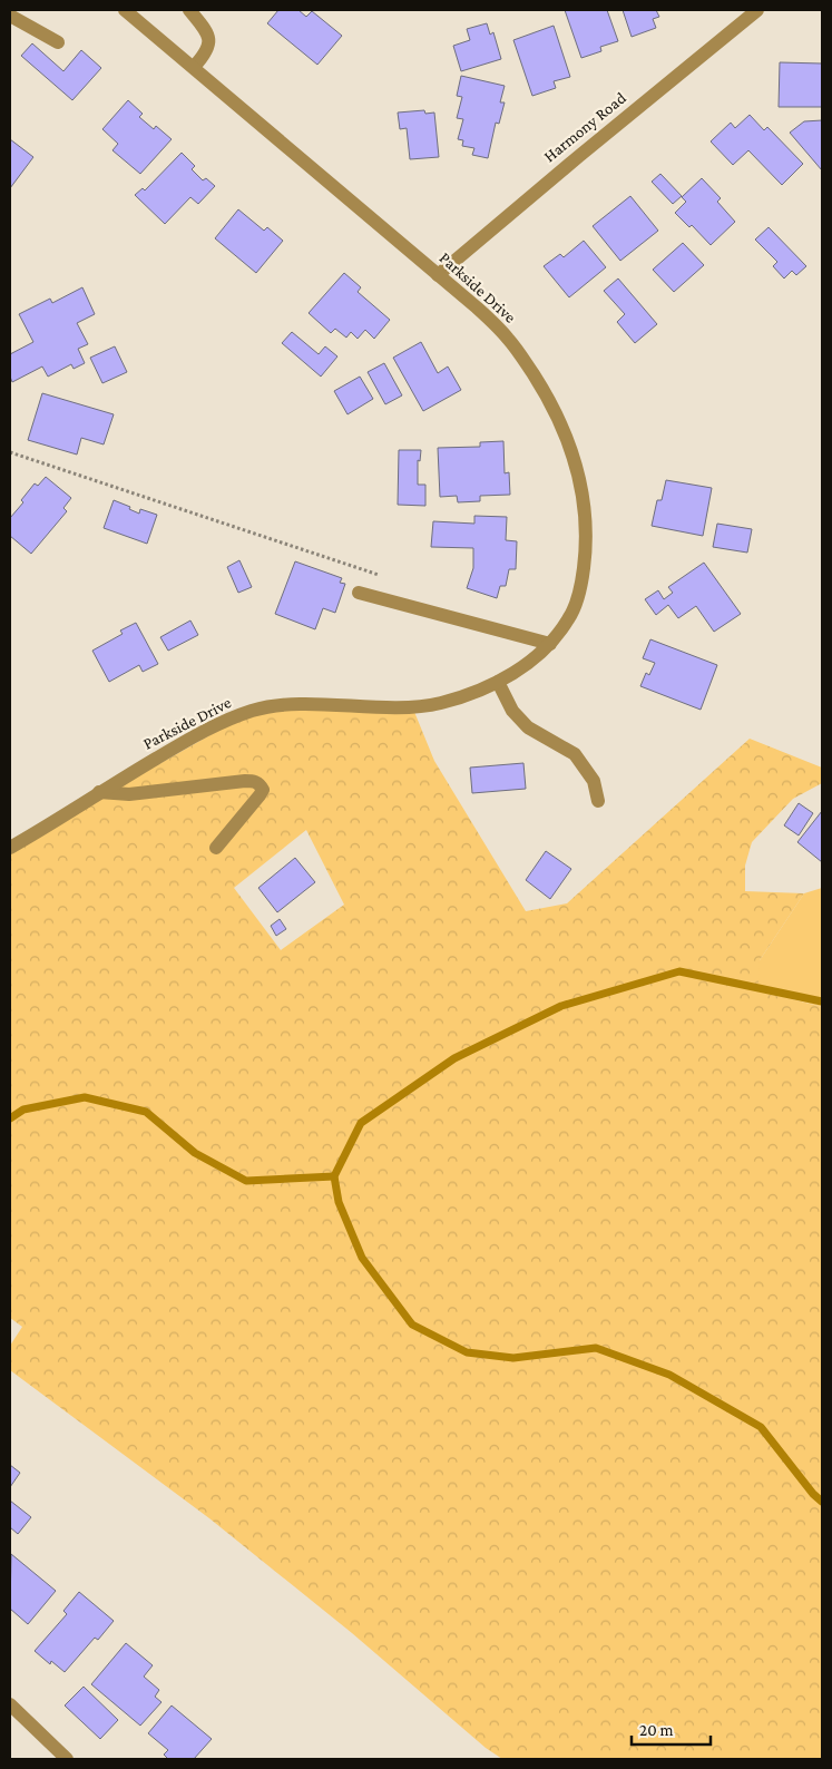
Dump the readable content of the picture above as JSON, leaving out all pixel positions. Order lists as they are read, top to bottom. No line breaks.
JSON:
{"streets":{"street":["Harmony Road","Parkside Drive"]},"crossings":[["Harmony Road","Parkside Drive"]],"scale_bar":"20 m"}
